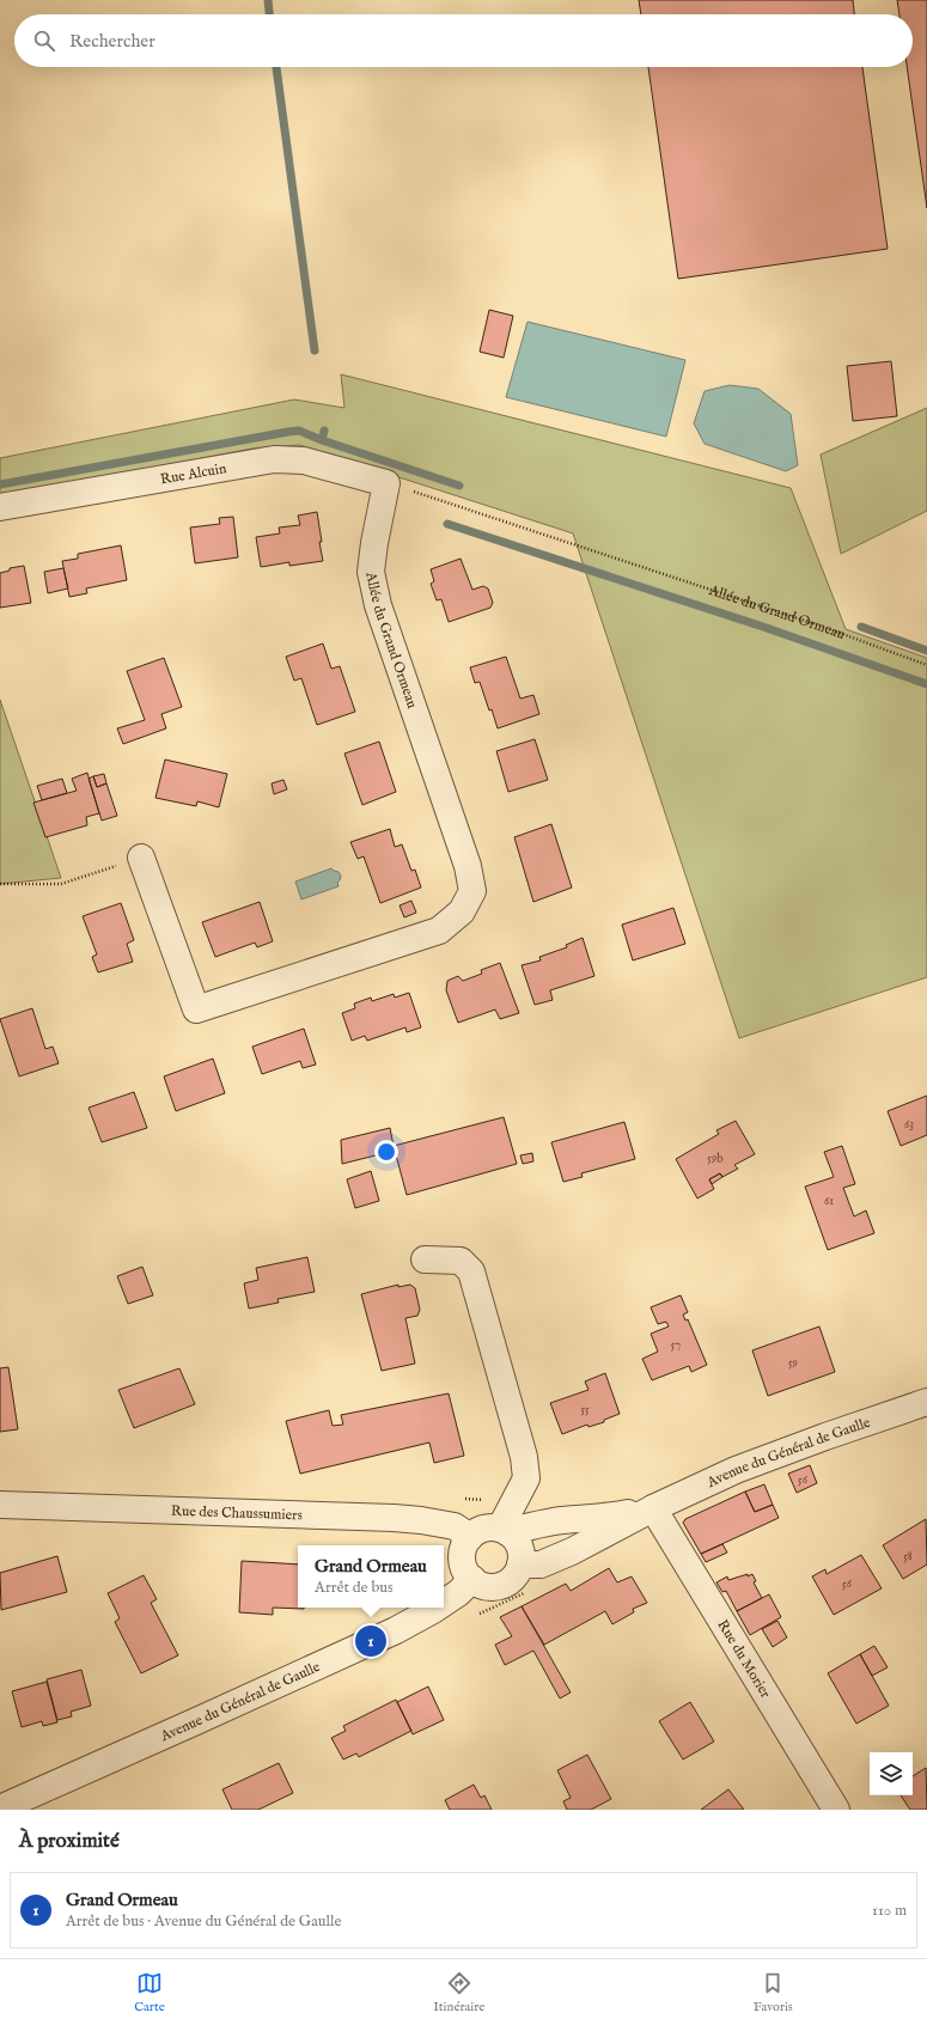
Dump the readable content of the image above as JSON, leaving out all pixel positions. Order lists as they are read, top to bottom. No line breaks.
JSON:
{"streets":{"street":["Rue Alcuin","Allée du Grand Ormeau","Avenue du Général de Gaulle","Rue des Chaussumiers","Rue du Morier"]},"crossings":[["Rue Alcuin","Allée du Grand Ormeau"],["Avenue du Général de Gaulle","Rue des Chaussumiers"],["Avenue du Général de Gaulle","Rue du Morier"]],"house_numbers":["63","59b","61","57","59","55","56","58","56"],"page":{"search":"Rechercher","popup":["Grand Ormeau","Arrêt de bus"],"pins":"1","heading":"À proximité","list":[{"mark":"1","name":"Grand Ormeau","note":"Arrêt de bus · Avenue du Général de Gaulle","value":"110 m"}],"nav":["Carte","Itinéraire","Favoris"]}}
